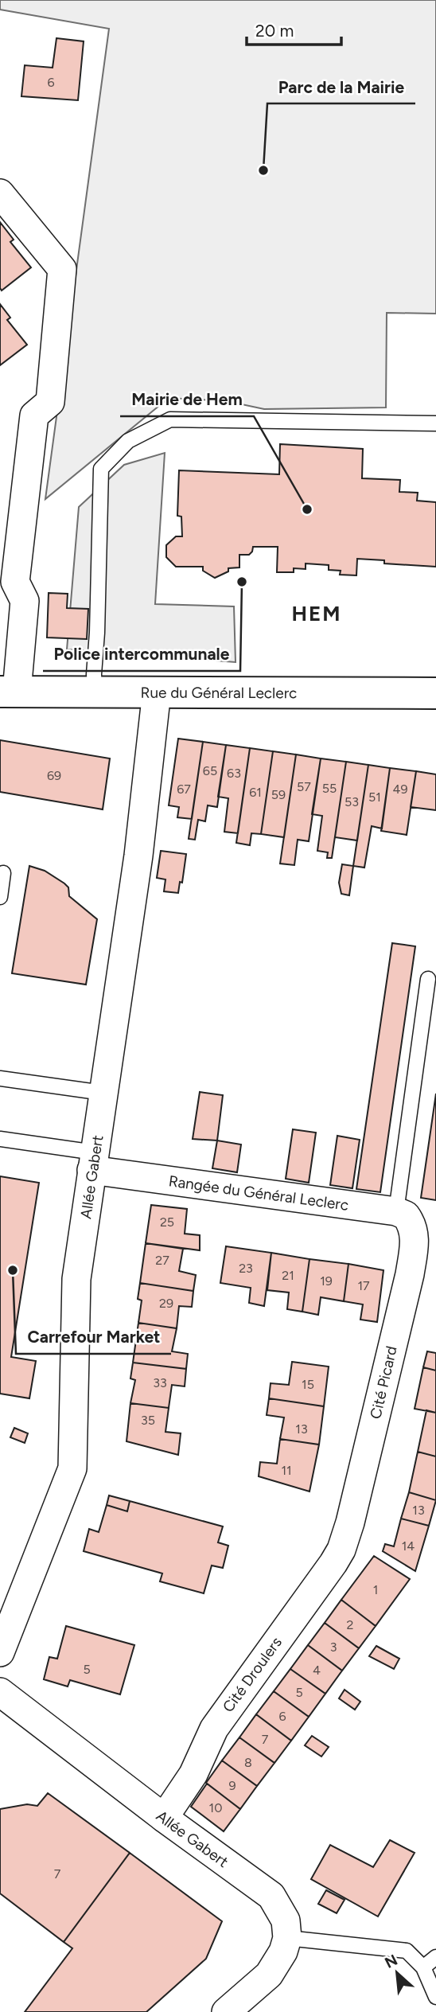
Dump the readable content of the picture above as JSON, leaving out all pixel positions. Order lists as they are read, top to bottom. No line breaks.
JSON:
{"streets":{"street":["Rue du Général Leclerc","Allée Gabert","Rangée du Général Leclerc","Cité Picard","Cité Droulers"]},"crossings":[["Rue du Général Leclerc","Allée Gabert"],["Allée Gabert","Rangée du Général Leclerc"],["Allée Gabert","Cité Droulers"],["Rangée du Général Leclerc","Cité Picard"],["Cité Picard","Cité Droulers"]],"districts":["HEM"],"places":["Parc de la Mairie","Mairie de Hem","Police intercommunale","Carrefour Market"],"house_numbers":["6","65","63","69","57","55","67","49","61","59","51","53","25","27","23","21","19","17","29","33","15","35","13","11","13","14","1","2","3","5","4","5","6","7","8","9","10","7"],"scale_bar":"20 m","north":"top left"}
